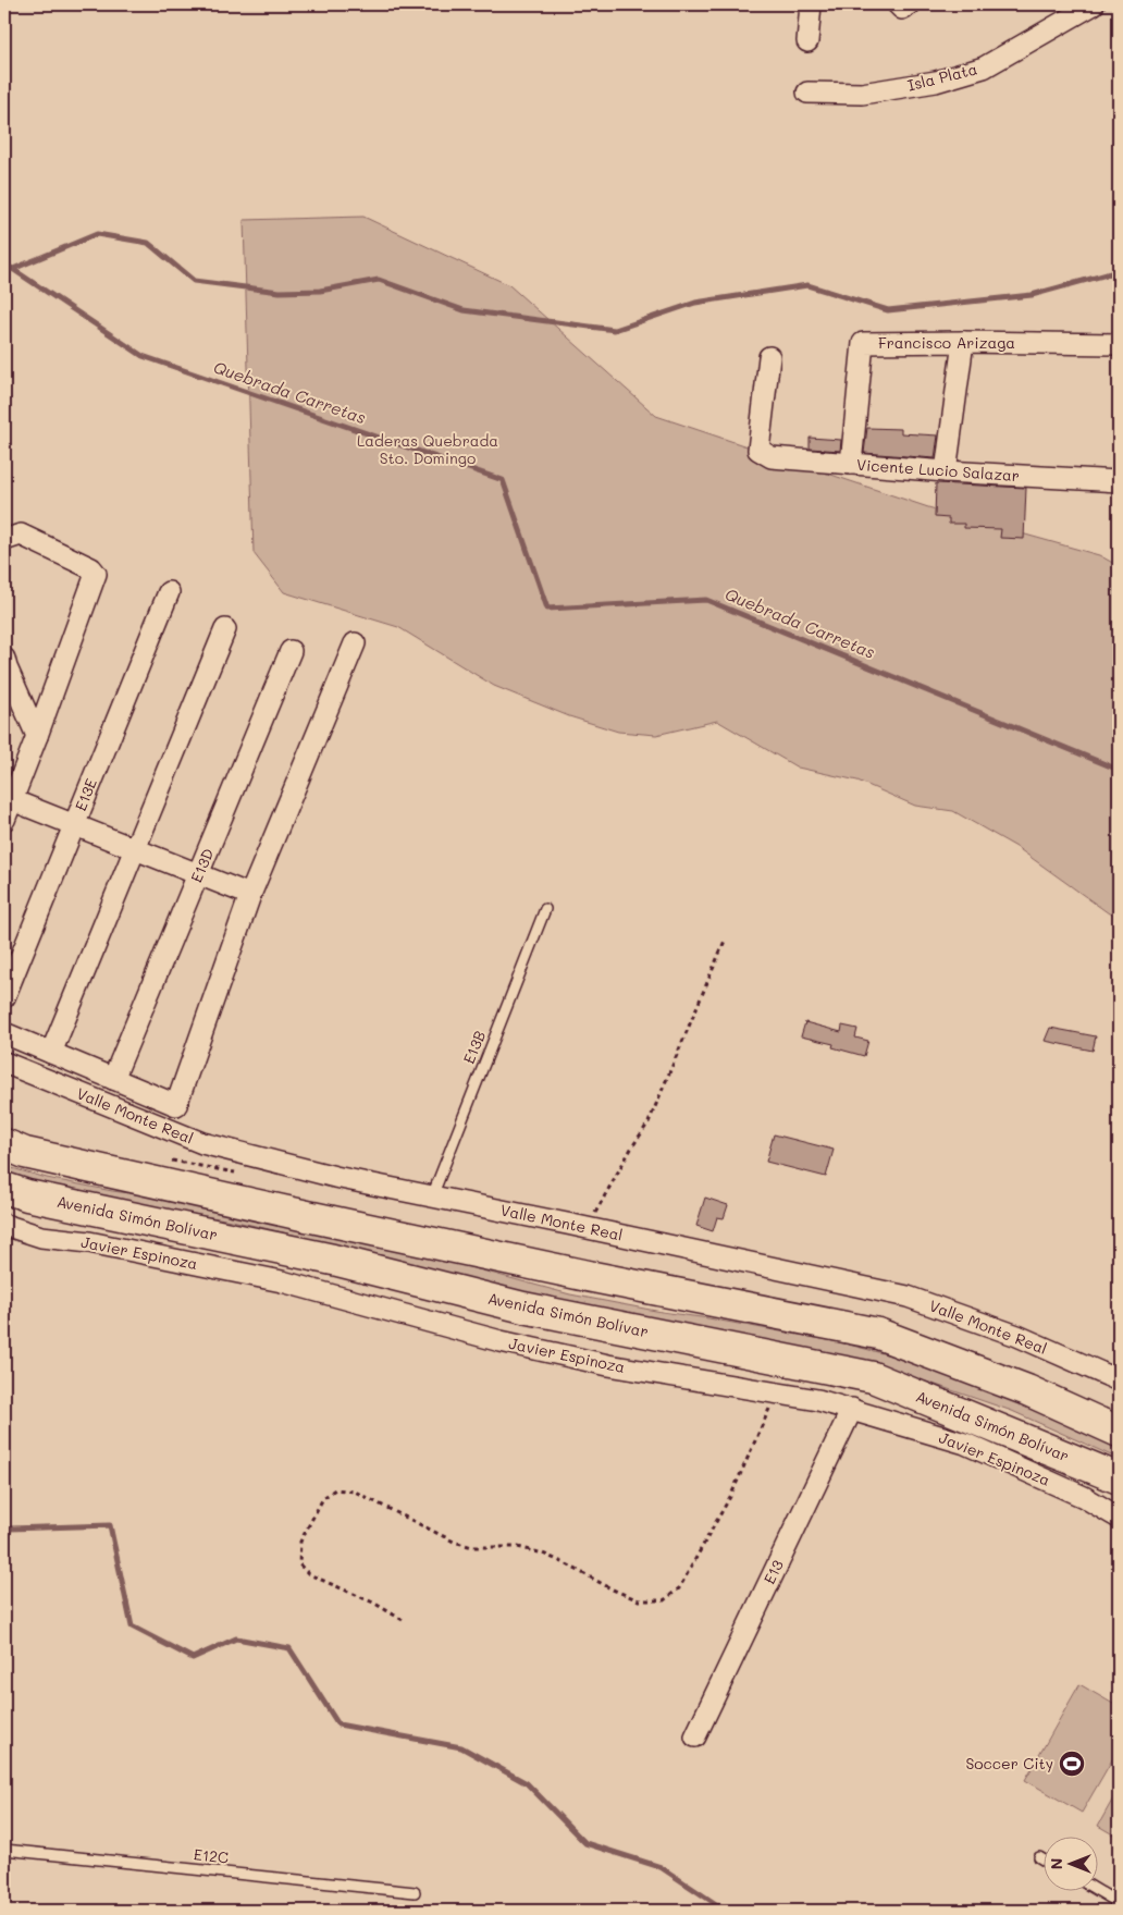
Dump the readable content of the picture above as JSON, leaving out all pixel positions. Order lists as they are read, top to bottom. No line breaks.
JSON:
{"streets":{"highway":["Avenida Simón Bolívar"],"street":["Isla Plata","Francisco Arizaga","Vicente Lucio Salazar","E13E","E13D","Valle Monte Real","Javier Espinoza","E13"],"lane":["E13B","E12C"]},"crossings":[["Francisco Arizaga","Vicente Lucio Salazar"],["E13B","Valle Monte Real"],["Javier Espinoza","E13"]],"water":["Quebrada Carretas"],"parks":["Laderas Quebrada Sto. Domingo"],"places":{"sports":["Soccer City"]},"north":"left"}
